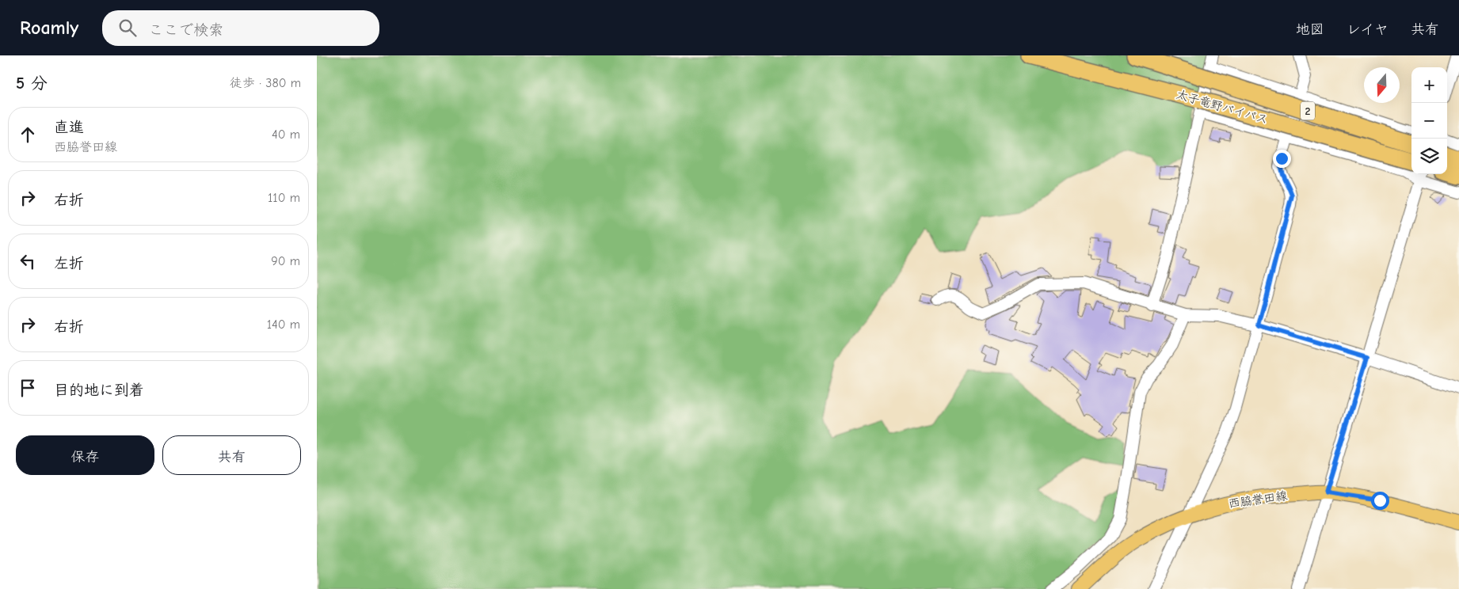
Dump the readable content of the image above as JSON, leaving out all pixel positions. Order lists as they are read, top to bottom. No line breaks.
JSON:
{"streets":{"highway":["太子竜野バイパス","2"],"main road":["西脇誉田線"]},"north":"bottom","page":{"header":"Roamly","search":"ここで検索","nav":["地図","レイヤ","共有"],"heading":["5 分","徒歩 · 380 m"],"map_buttons":["+","−"],"list":[["直進","西脇誉田線","40 m"],["右折","110 m"],["左折","90 m"],["右折","140 m"],"目的地に到着"],"buttons":["保存","共有"]}}
